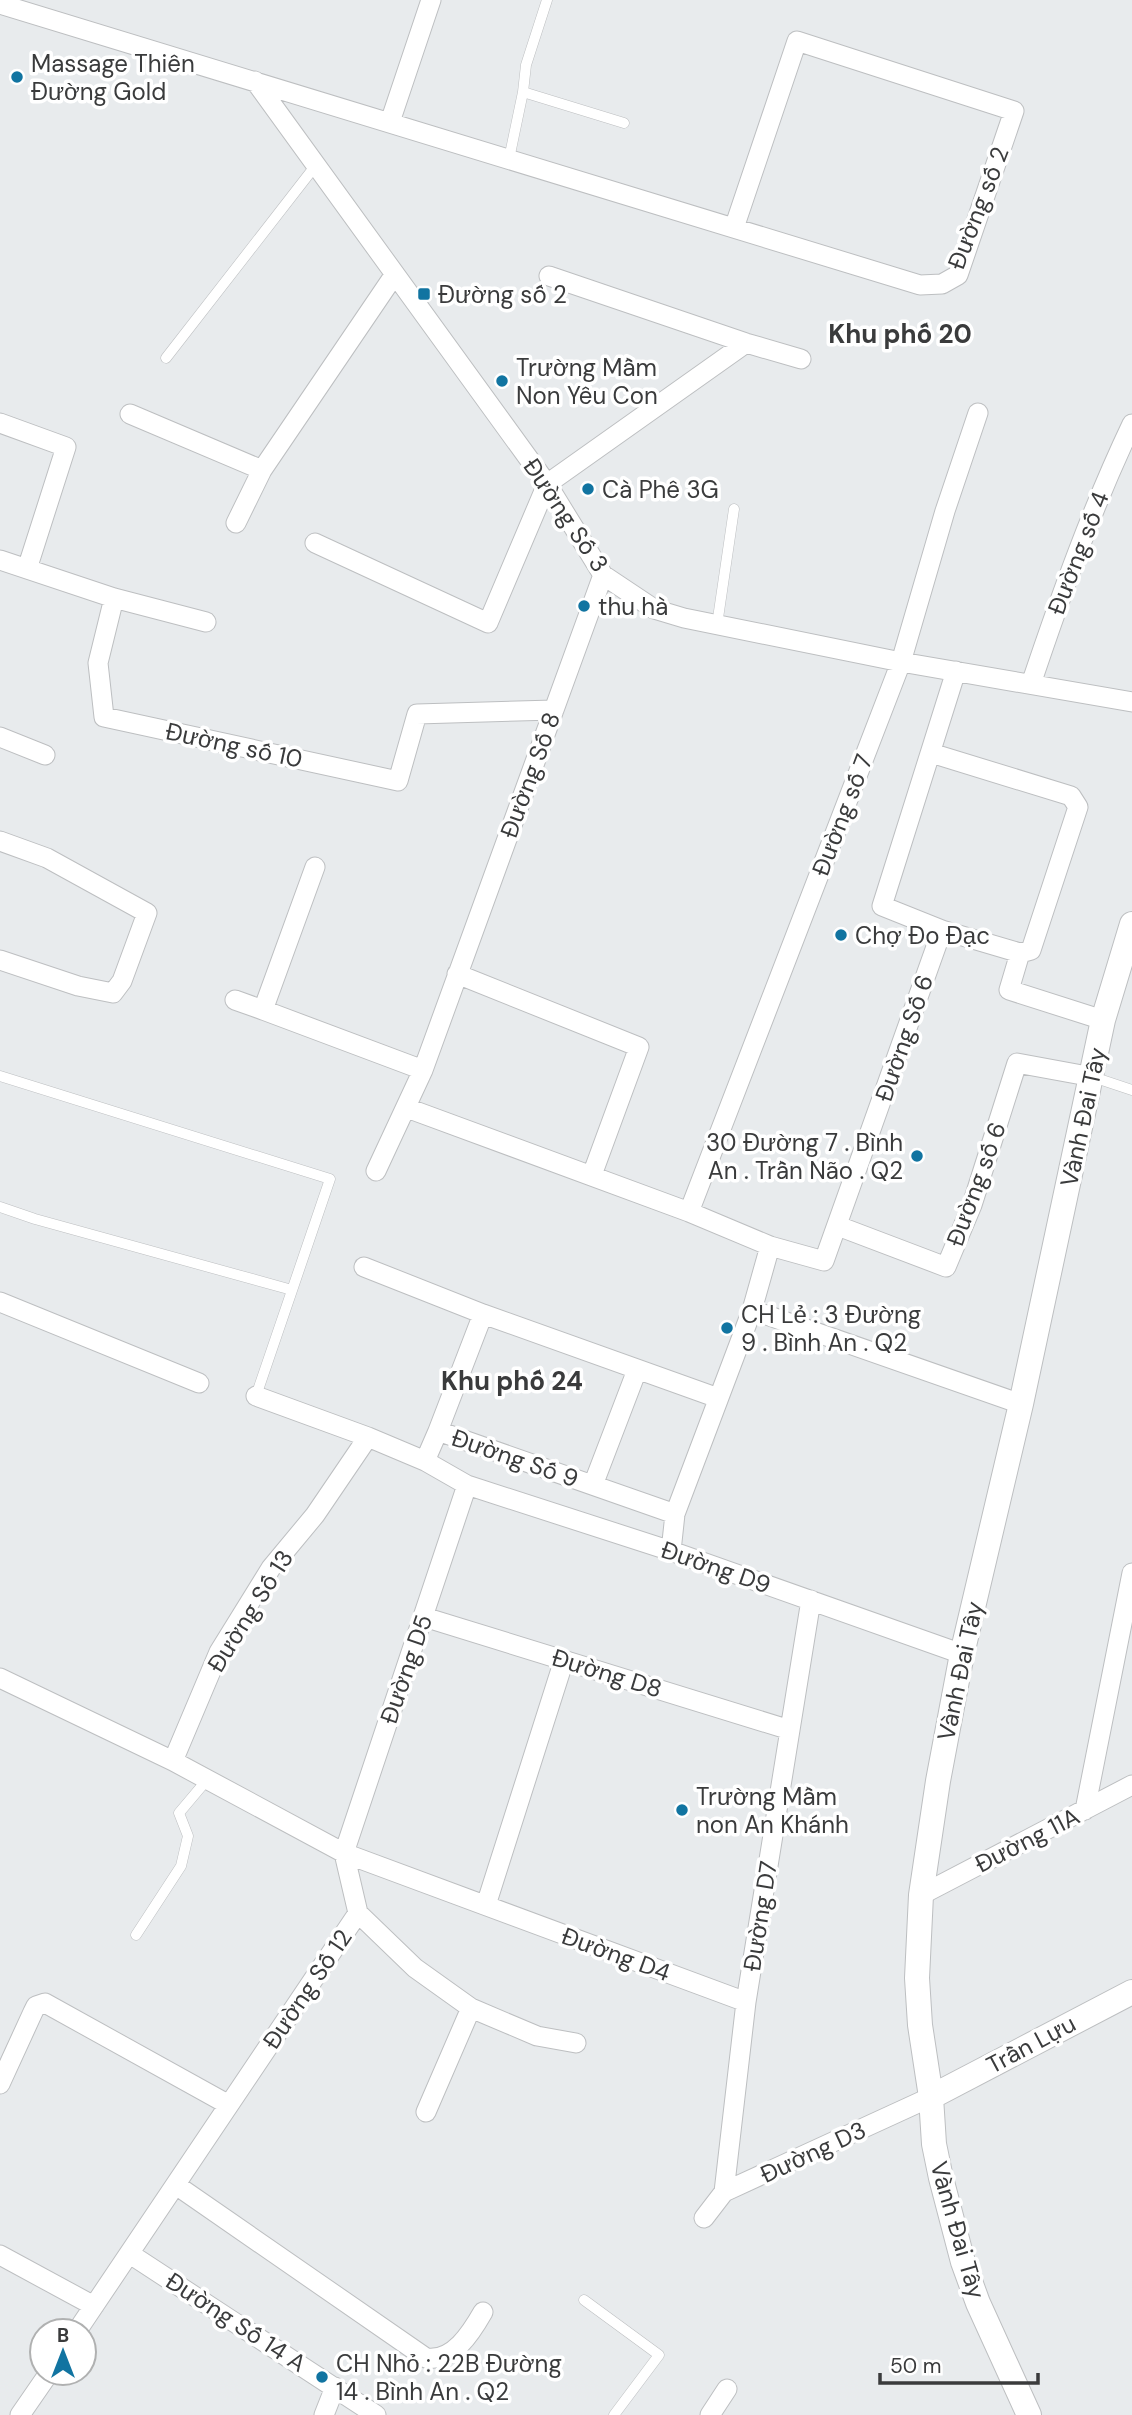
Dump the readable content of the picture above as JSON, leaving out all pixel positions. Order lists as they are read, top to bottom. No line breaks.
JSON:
{"streets":{"street":["Đường số 2","Đường Số 3","Đường số 4","Đường số 10","Đường Số 8","Đường số 7","Đường Số 6","Vành Đai Tây","Đường số 6","Đường Số 9","Đường D9","Đường Số 13","Đường D5","Đường D8","Đường 11A","Đường D7","Đường D4","Đường Số 12","Trần Lựu","Đường D3","Đường Số 14 A"]},"crossings":[["Đường số 2","Đường Số 3"],["Đường Số 3","Đường số 4"],["Đường Số 3","Đường Số 8"],["Đường Số 3","Đường số 7"],["Đường số 10","Đường Số 8"],["Đường Số 6","Đường số 6"],["Vành Đai Tây","Đường số 6"],["Vành Đai Tây","Đường D9"],["Vành Đai Tây","Đường 11A"],["Vành Đai Tây","Trần Lựu"],["Vành Đai Tây","Đường D3"],["Đường Số 9","Đường D9"],["Đường Số 9","Đường Số 13"],["Đường D9","Đường D5"],["Đường D9","Đường D7"],["Đường D5","Đường D8"],["Đường D5","Đường D4"],["Đường D5","Đường Số 12"],["Đường D8","Đường D7"],["Đường D7","Đường D4"],["Đường D7","Đường D3"],["Đường D4","Đường Số 12"],["Đường Số 12","Đường Số 14 A"],["Trần Lựu","Đường D3"]],"districts":["Khu phố 20","Khu phố 24"],"places":{"other":["Massage Thiên Đường Gold","Trường Mầm Non Yêu Con","Cà Phê 3G","thu hà","Chợ Đo Đạc","30 Đường 7 . Bình An . Trần Não . Q2","CH Lẻ : 3 Đường 9 . Bình An . Q2","Trường Mầm non An Khánh","CH Nhỏ : 22B Đường 14 . Bình An . Q2"],"transit":["Đường số 2"]},"scale_bar":"50 m","north":"top"}
